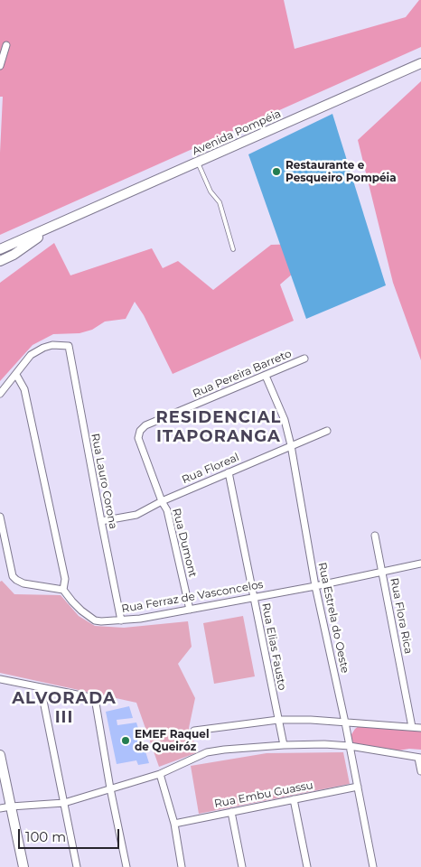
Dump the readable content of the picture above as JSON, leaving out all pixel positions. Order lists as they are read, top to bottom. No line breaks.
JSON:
{"streets":{"main road":["Avenida Pompéia"],"street":["Rua Pereira Barreto","Rua Floreal","Rua Lauro Corona","Rua Dumont","Rua Ferraz de Vasconcelos","Rua Flora Rica","Rua Estrela do Oeste","Rua Elias Fausto","Rua Embu Guassu"]},"crossings":[["Rua Pereira Barreto","Rua Dumont"],["Rua Pereira Barreto","Rua Estrela do Oeste"],["Rua Floreal","Rua Lauro Corona"],["Rua Floreal","Rua Dumont"],["Rua Floreal","Rua Estrela do Oeste"],["Rua Floreal","Rua Elias Fausto"],["Rua Lauro Corona","Rua Ferraz de Vasconcelos"],["Rua Dumont","Rua Ferraz de Vasconcelos"],["Rua Ferraz de Vasconcelos","Rua Flora Rica"],["Rua Ferraz de Vasconcelos","Rua Estrela do Oeste"],["Rua Ferraz de Vasconcelos","Rua Elias Fausto"],["Rua Estrela do Oeste","Rua Embu Guassu"]],"districts":["RESIDENCIAL ITAPORANGA","ALVORADA III"],"places":["Restaurante e Pesqueiro Pompéia","EMEF Raquel de Queiróz"],"scale_bar":"100 m"}
